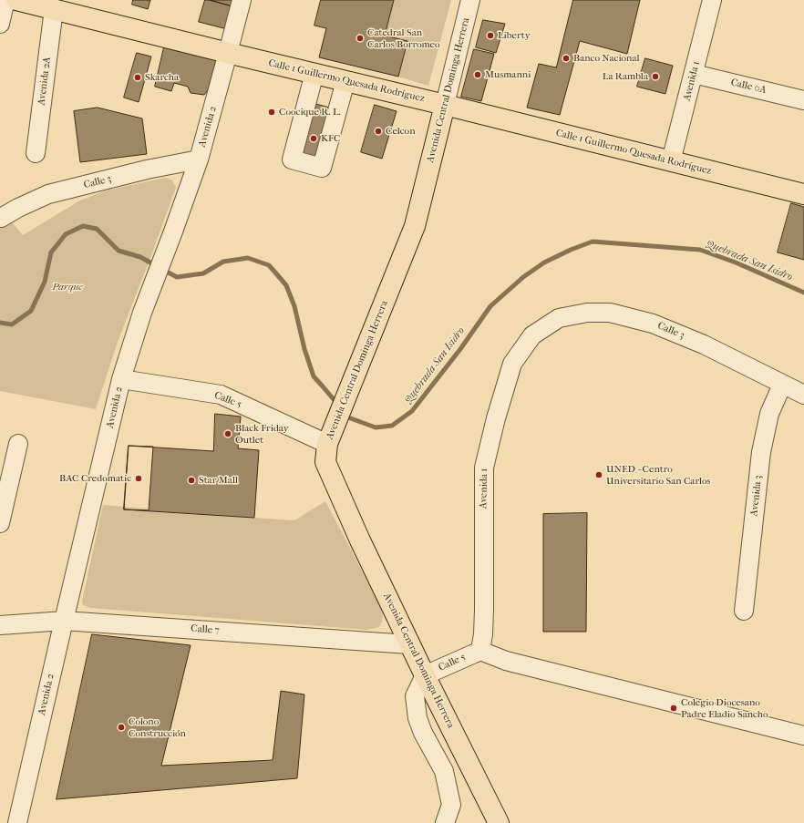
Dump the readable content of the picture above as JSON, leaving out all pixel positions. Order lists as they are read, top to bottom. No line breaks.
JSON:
{"streets":{"main road":["Calle 1 Guillermo Quesada Rodríguez","Avenida Central Dominga Herrera"],"street":["Avenida 2A","Avenida 1","Calle 0A","Avenida 2","Calle 3","Calle 5","Avenida 3","Calle 7"]},"crossings":[["Avenida 2A","Calle 1 Guillermo Quesada Rodríguez"],["Calle 1 Guillermo Quesada Rodríguez","Avenida 1"],["Calle 1 Guillermo Quesada Rodríguez","Avenida Central Dominga Herrera"],["Calle 1 Guillermo Quesada Rodríguez","Avenida 2"],["Avenida 1","Calle 0A"],["Avenida 1","Calle 3"],["Avenida 1","Calle 5"],["Avenida Central Dominga Herrera","Calle 5"],["Avenida Central Dominga Herrera","Calle 7"],["Avenida 2","Calle 3"],["Avenida 2","Calle 5"],["Avenida 2","Calle 7"],["Calle 3","Avenida 3"]],"water":["Quebrada San Isidro"],"parks":["Parque"],"places":["Liberty","Catedral San Carlos Borromeo","Banco Nacional","Musmanni","La Rambla","Skarcha","Coocique R. L.","Celcon","KFC","Black Friday Outlet","UNED - Centro Universitario San Carlos","BAC Credomatic","Star Mall","Colegio Diocesano Padre Eladio Sancho","Colono Construcción"]}
